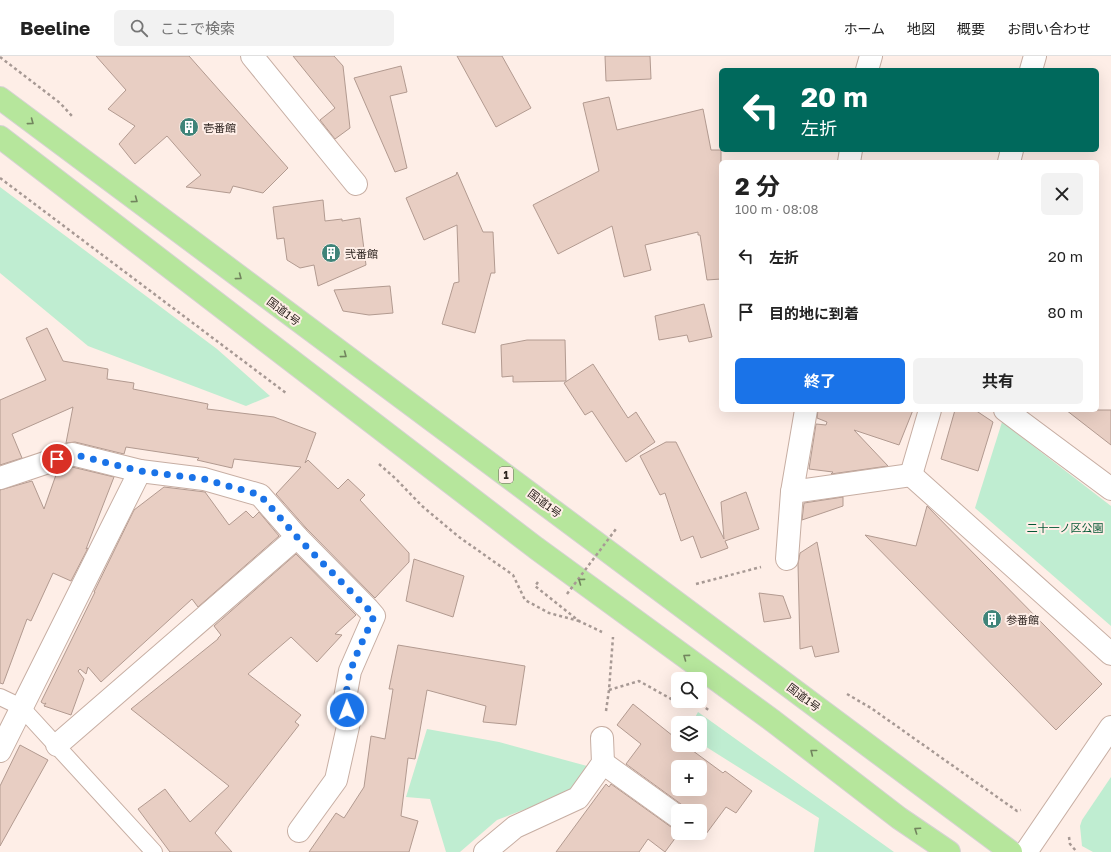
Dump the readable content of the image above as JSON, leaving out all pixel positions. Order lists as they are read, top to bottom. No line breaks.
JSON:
{"streets":{"highway":["国道1号","1"]},"parks":["二十一ノ区公園"],"places":{"building":["壱番館","弐番館","参番館"]},"page":{"header":"Beeline","search":"ここで検索","nav":["ホーム","地図","概要","お問い合わせ"],"turn":["20 m","左折"],"heading":["2 分","100 m · 08:08"],"list":[{"name":"左折","value":"20 m"},{"name":"目的地に到着","value":"80 m"}],"buttons":["終了","共有"],"map_buttons":["+","−"]}}
